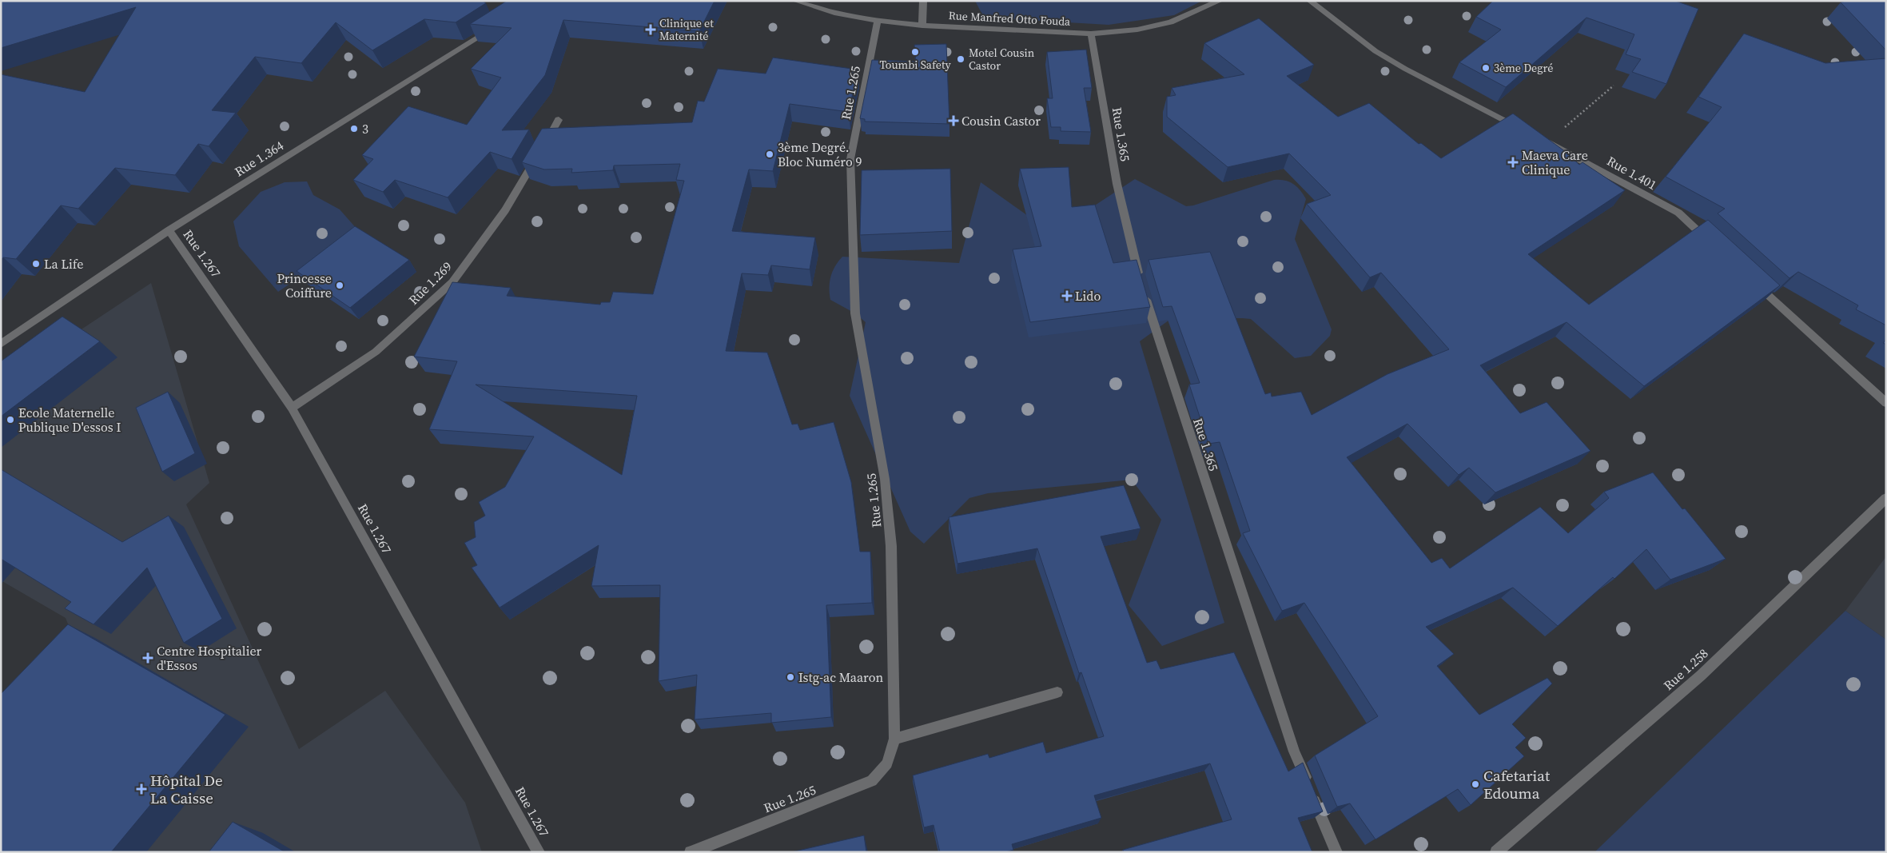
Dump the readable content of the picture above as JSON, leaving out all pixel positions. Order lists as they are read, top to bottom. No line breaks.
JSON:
{"streets":{"street":["Rue Manfred Otto Fouda","Rue 1.265","Rue 1.365","Rue 1.364","Rue 1.401","Rue 1.267","Rue 1.269","Rue 1.258"]},"crossings":[["Rue Manfred Otto Fouda","Rue 1.265"],["Rue Manfred Otto Fouda","Rue 1.365"],["Rue 1.364","Rue 1.267"],["Rue 1.267","Rue 1.269"]],"places":{"health":["Clinique et Maternité","Cousin Castor","Maeva Care Clinique","Lido","Centre Hospitalier d'Essos","Hôpital De La Caisse"],"other":["Toumbi Safety","Motel Cousin Castor","3ème Degré","3","3ème Degré. Bloc Numéro 9","La Life","Princesse Coiffure","Ecole Maternelle Publique D'essos I","Istg-ac Maaron","Cafetariat Edouma"]}}
